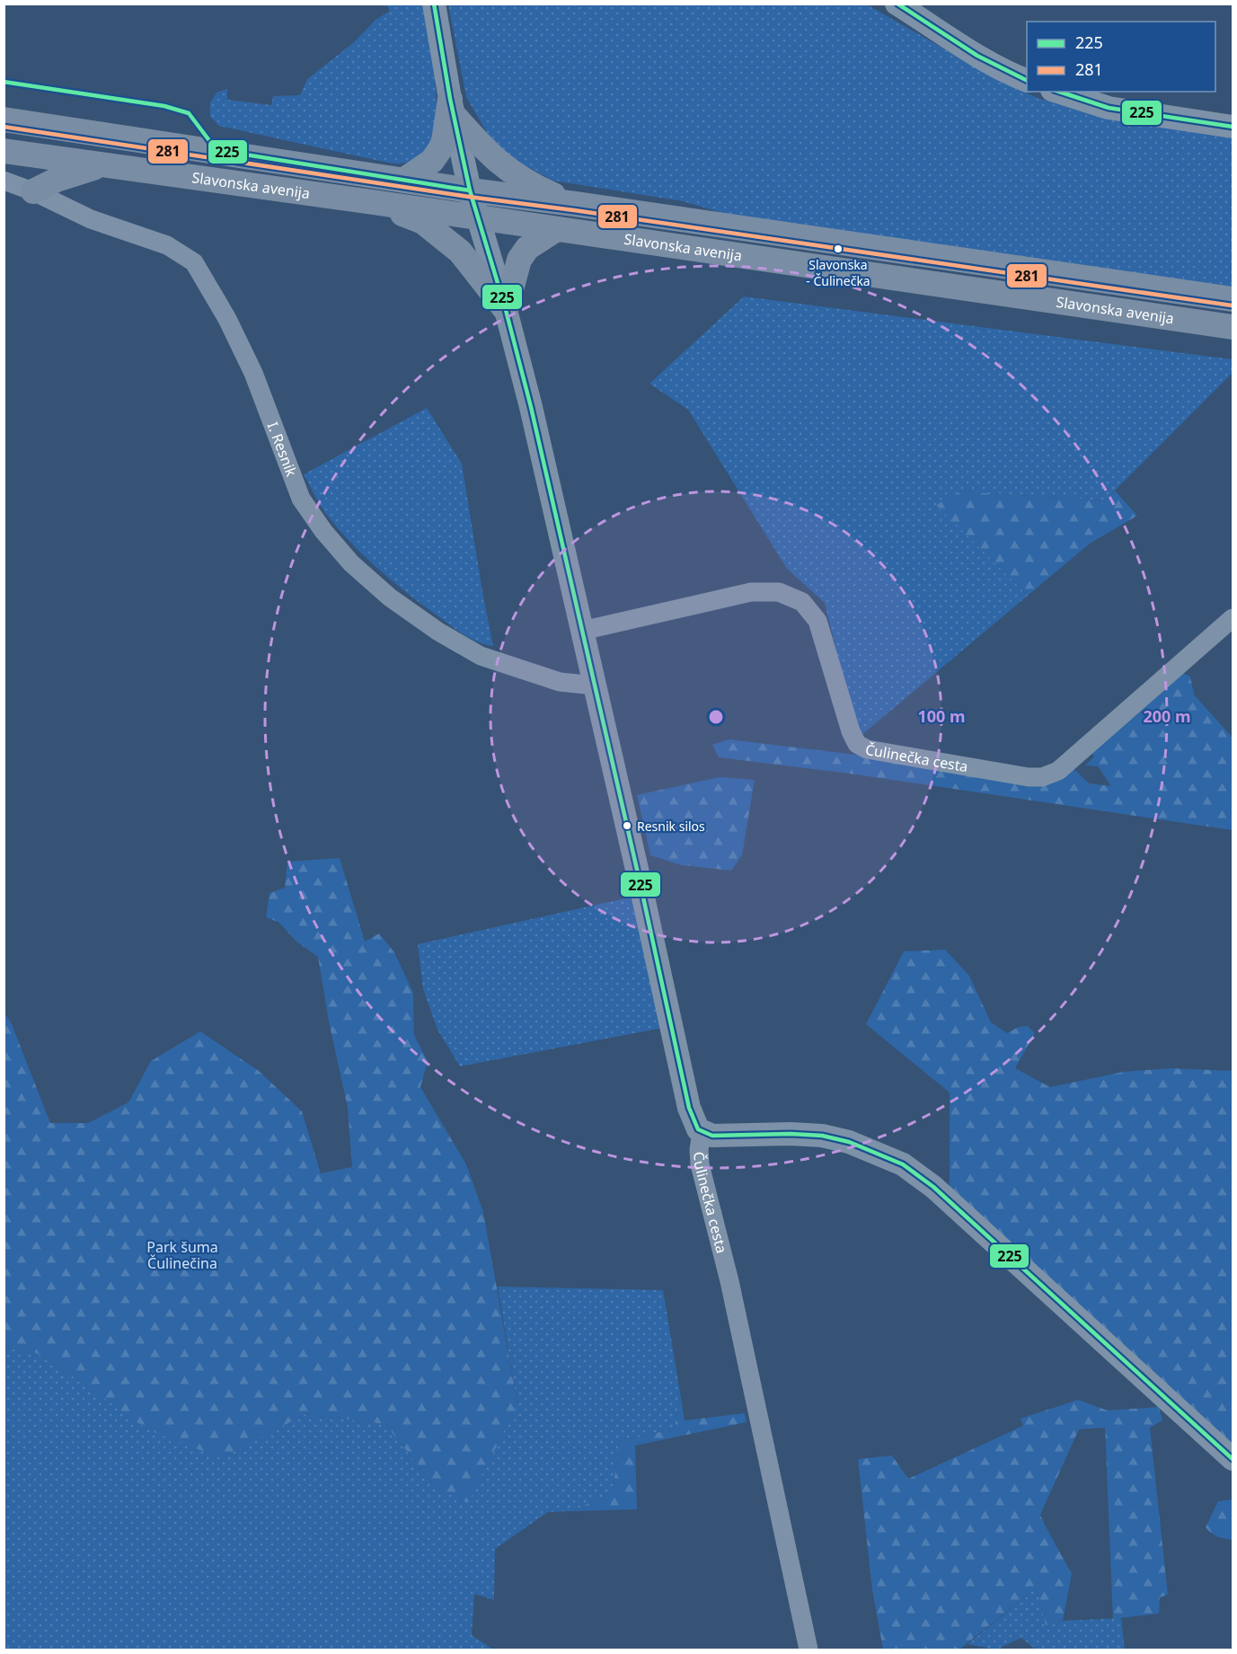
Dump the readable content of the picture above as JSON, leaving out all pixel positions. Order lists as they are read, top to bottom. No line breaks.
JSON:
{"streets":{"main road":["Slavonska avenija"],"street":["I. Resnik","Čulinečka cesta"]},"crossings":[["Slavonska avenija","Čulinečka cesta"],["I. Resnik","Čulinečka cesta"]],"parks":["Park šuma Čulinečina"],"places":["Slavonska - Čulinečka","Resnik silos"],"lines":["transit line 225","transit line 281"],"legend":["225","281"],"rings":["100 m","200 m"]}
